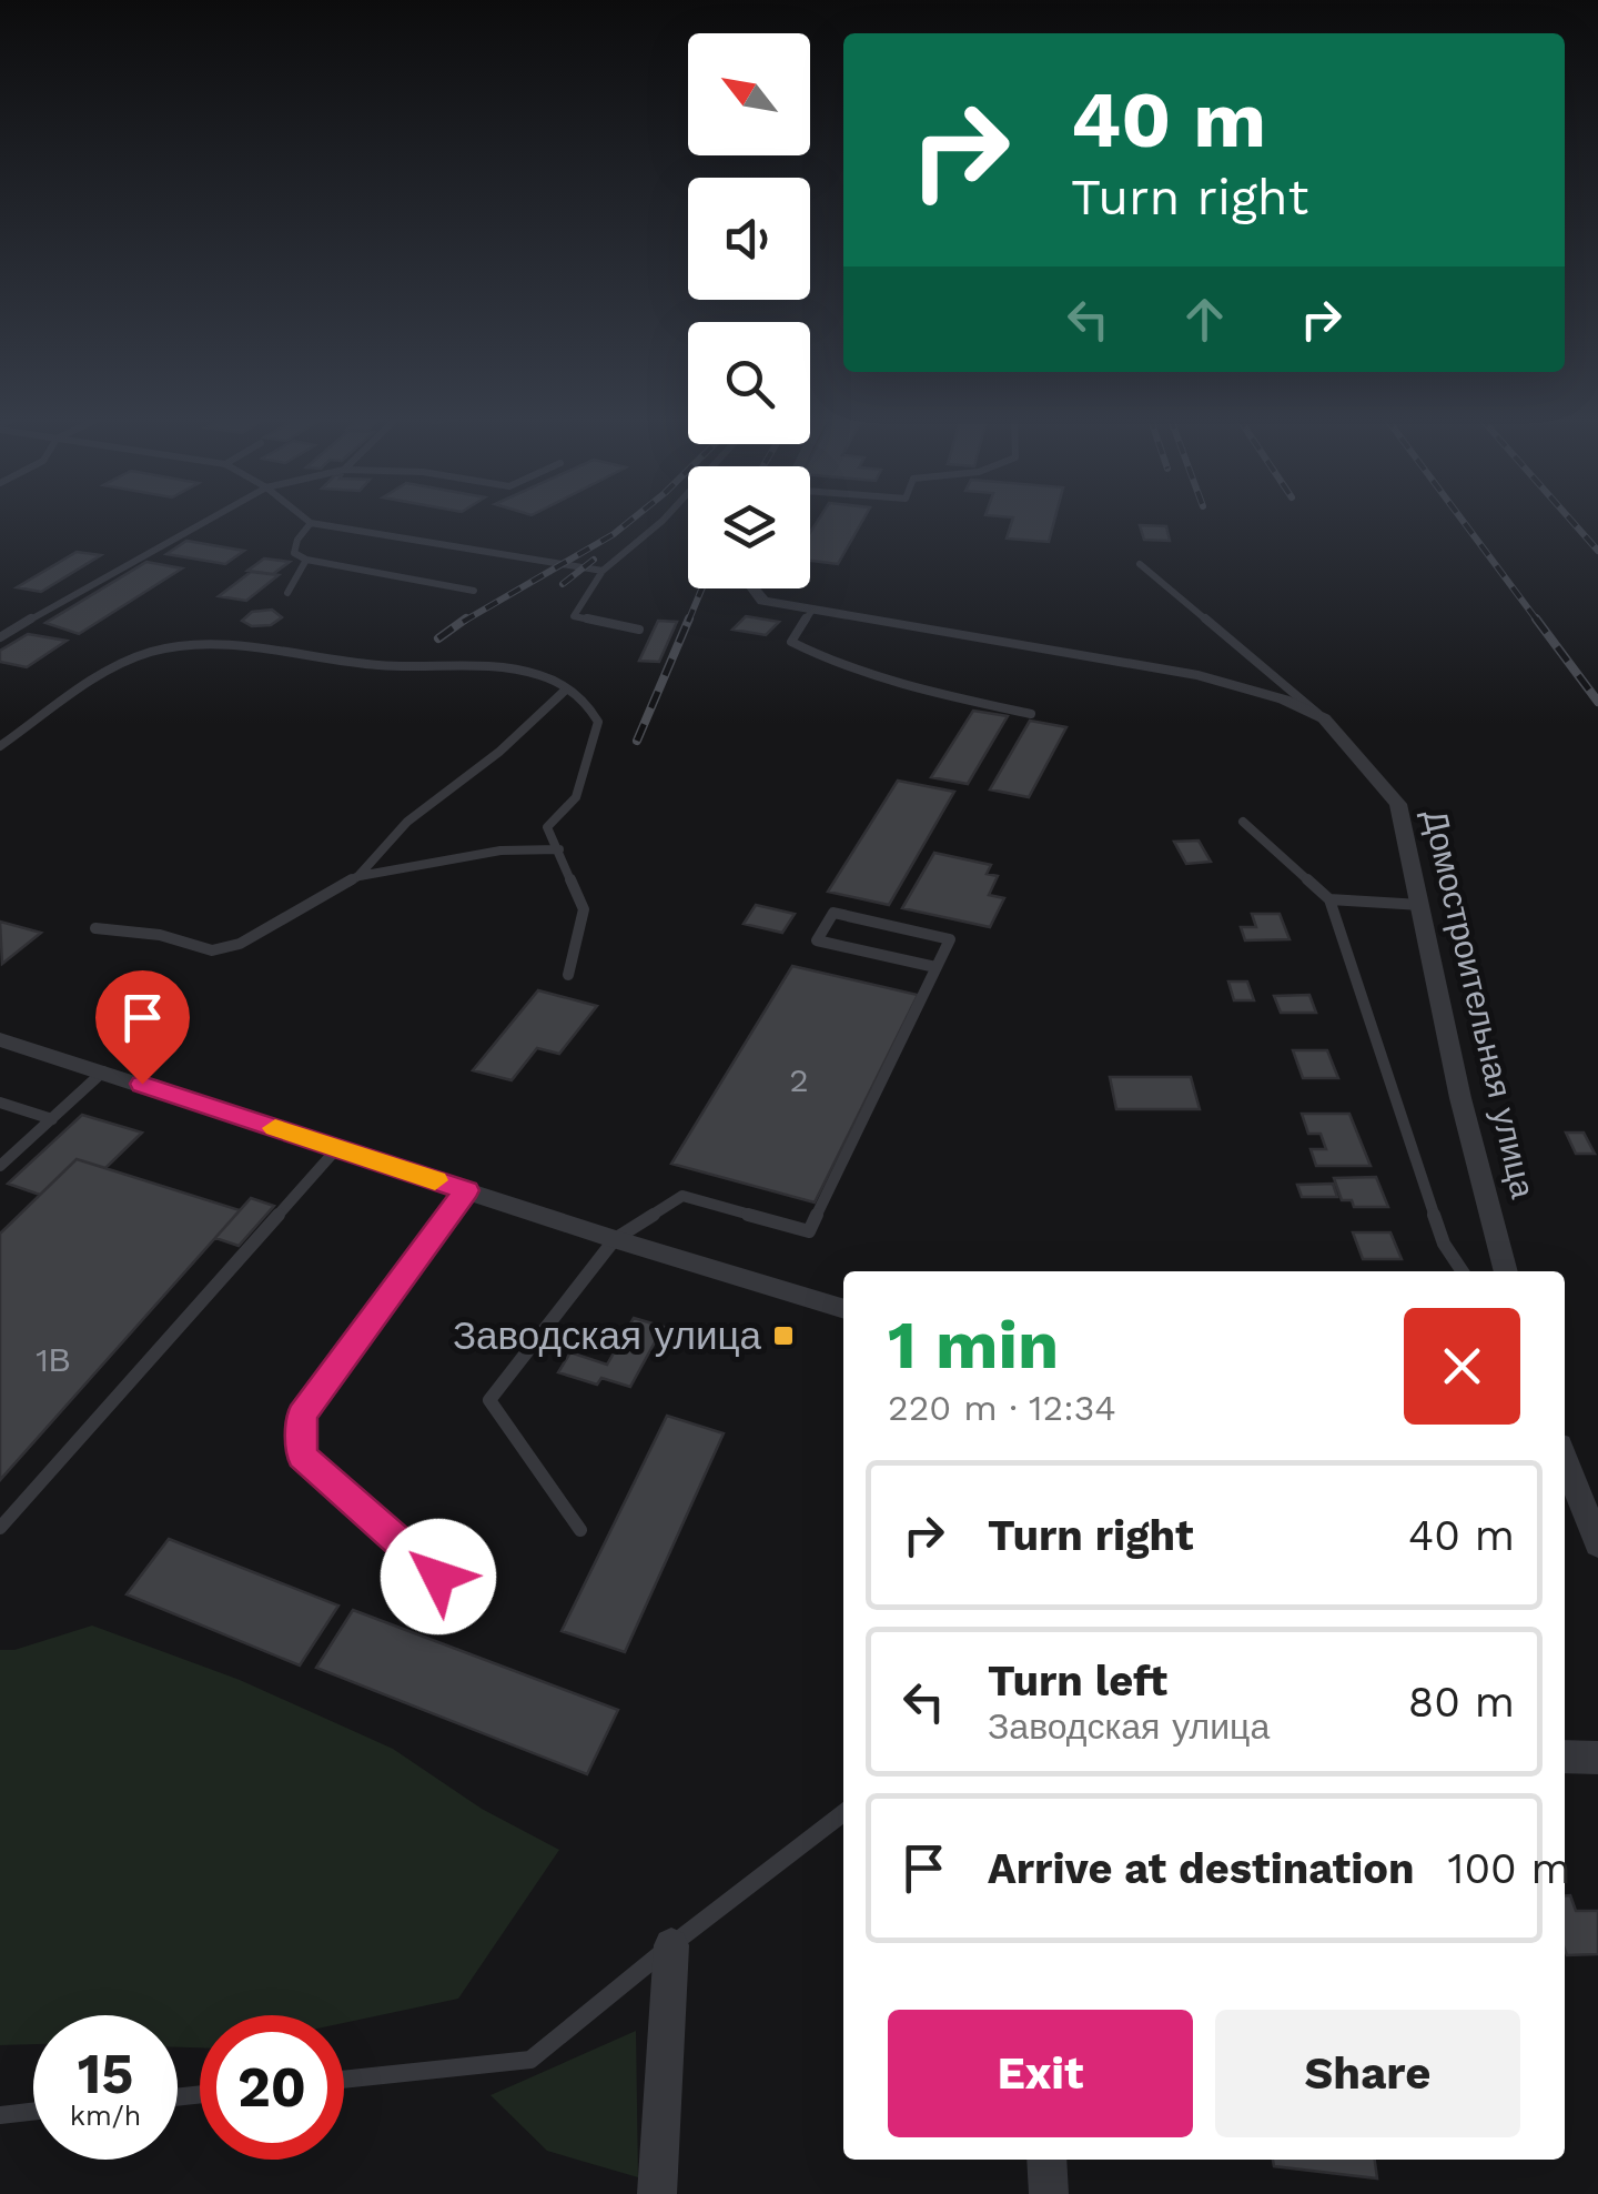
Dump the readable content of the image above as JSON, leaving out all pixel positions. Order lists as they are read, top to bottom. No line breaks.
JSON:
{"streets":{"street":["Домостроительная улица"]},"places":{"transit":["Заводская улица"]},"house_numbers":["2","1В"],"north":"top left","page":{"turn":["40 m","Turn right"],"heading":["1 min","220 m · 12:34"],"list":[{"name":"Turn right","value":"40 m"},{"name":"Turn left","note":"Заводская улица","value":"80 m"},{"name":"Arrive at destination","value":"100 m"}],"buttons":["Exit","Share"],"speed":"15 km/h","limit":"20"}}
